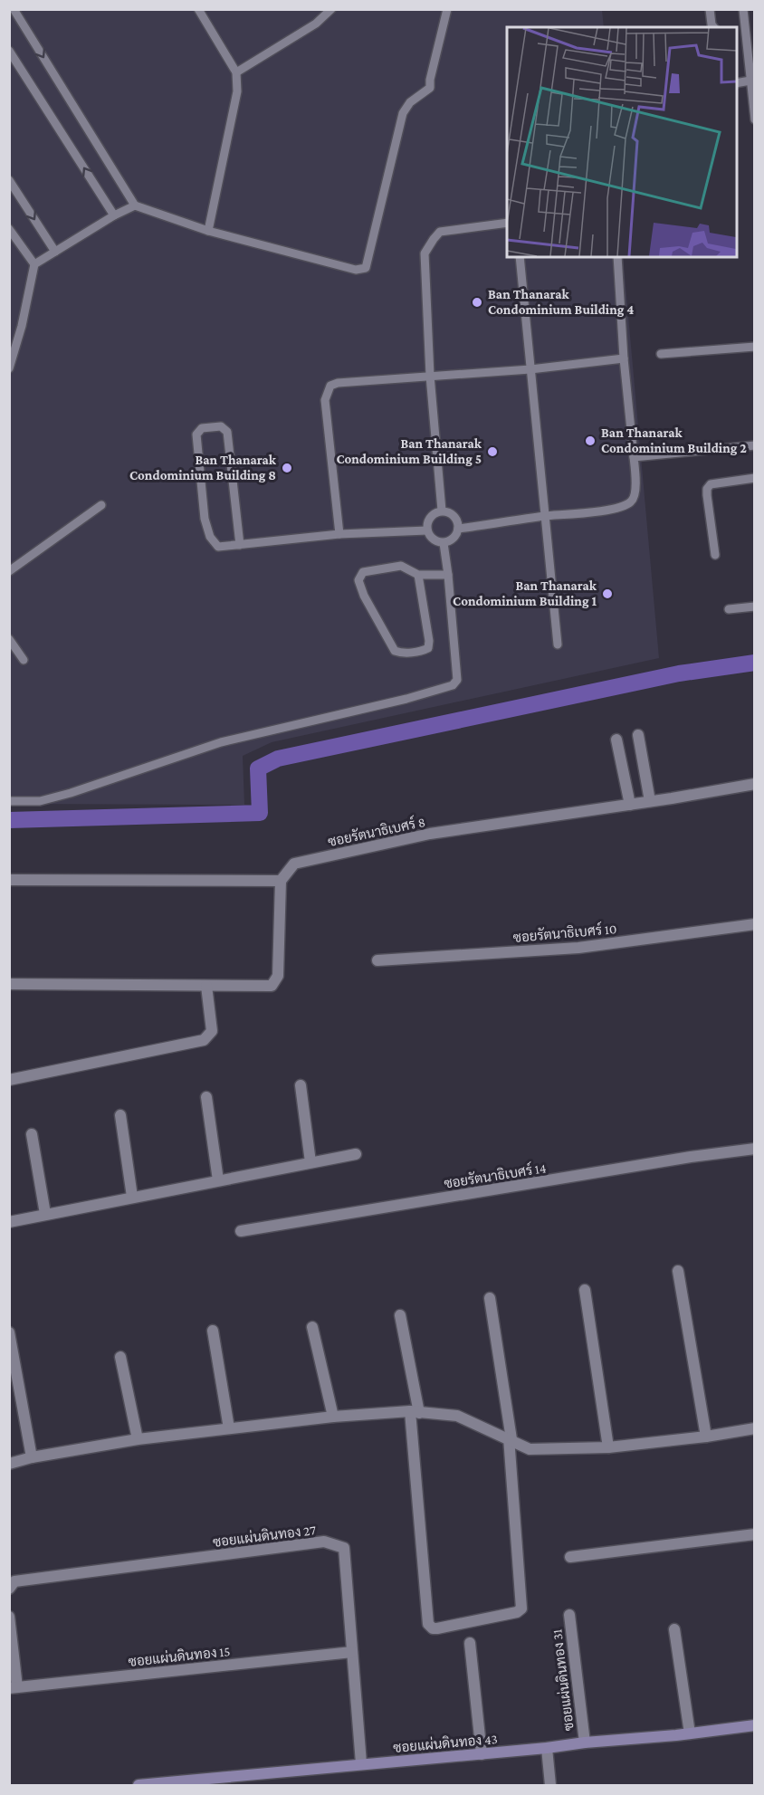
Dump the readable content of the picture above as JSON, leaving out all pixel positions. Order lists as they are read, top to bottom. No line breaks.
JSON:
{"streets":{"street":["ซอยรัตนาธิเบศร์ 8","ซอยรัตนาธิเบศร์ 10","ซอยรัตนาธิเบศร์ 14","ซอยแผ่นดินทอง 27","ซอยแผ่นดินทอง 15","ซอยแผ่นดินทอง 31","ซอยแผ่นดินทอง 43"]},"crossings":[["ซอยแผ่นดินทอง 27","ซอยแผ่นดินทอง 15"],["ซอยแผ่นดินทอง 27","ซอยแผ่นดินทอง 43"],["ซอยแผ่นดินทอง 31","ซอยแผ่นดินทอง 43"]],"places":["Ban Thanarak Condominium Building 4","Ban Thanarak Condominium Building 2","Ban Thanarak Condominium Building 5","Ban Thanarak Condominium Building 8","Ban Thanarak Condominium Building 1"]}
